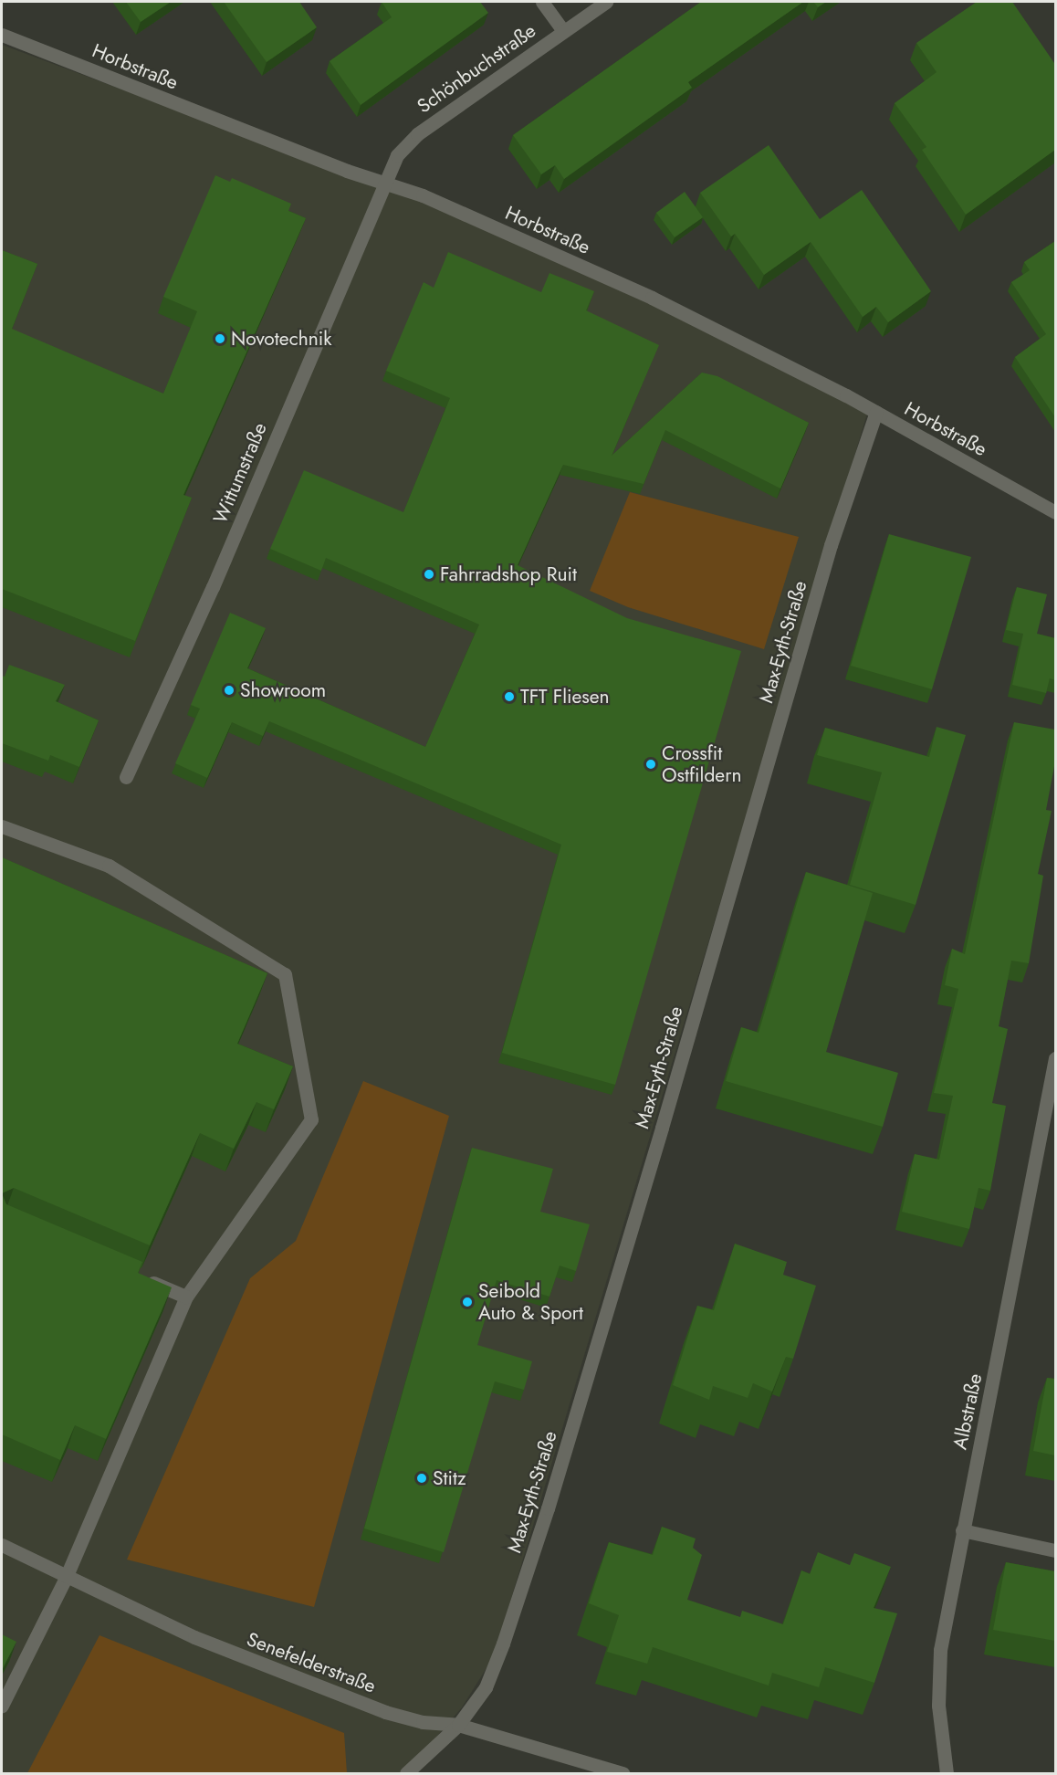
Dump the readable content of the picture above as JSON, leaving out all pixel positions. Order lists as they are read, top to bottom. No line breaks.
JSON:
{"streets":{"street":["Horbstraße","Schönbuchstraße","Wittumstraße","Max-Eyth-Straße","Albstraße","Senefelderstraße"]},"crossings":[["Horbstraße","Schönbuchstraße"],["Horbstraße","Wittumstraße"],["Horbstraße","Max-Eyth-Straße"],["Schönbuchstraße","Wittumstraße"],["Max-Eyth-Straße","Senefelderstraße"]],"places":["Novotechnik","Fahrradshop Ruit","Showroom","TFT Fliesen","Crossfit Ostfildern","Seibold Auto & Sport","Stitz"]}
